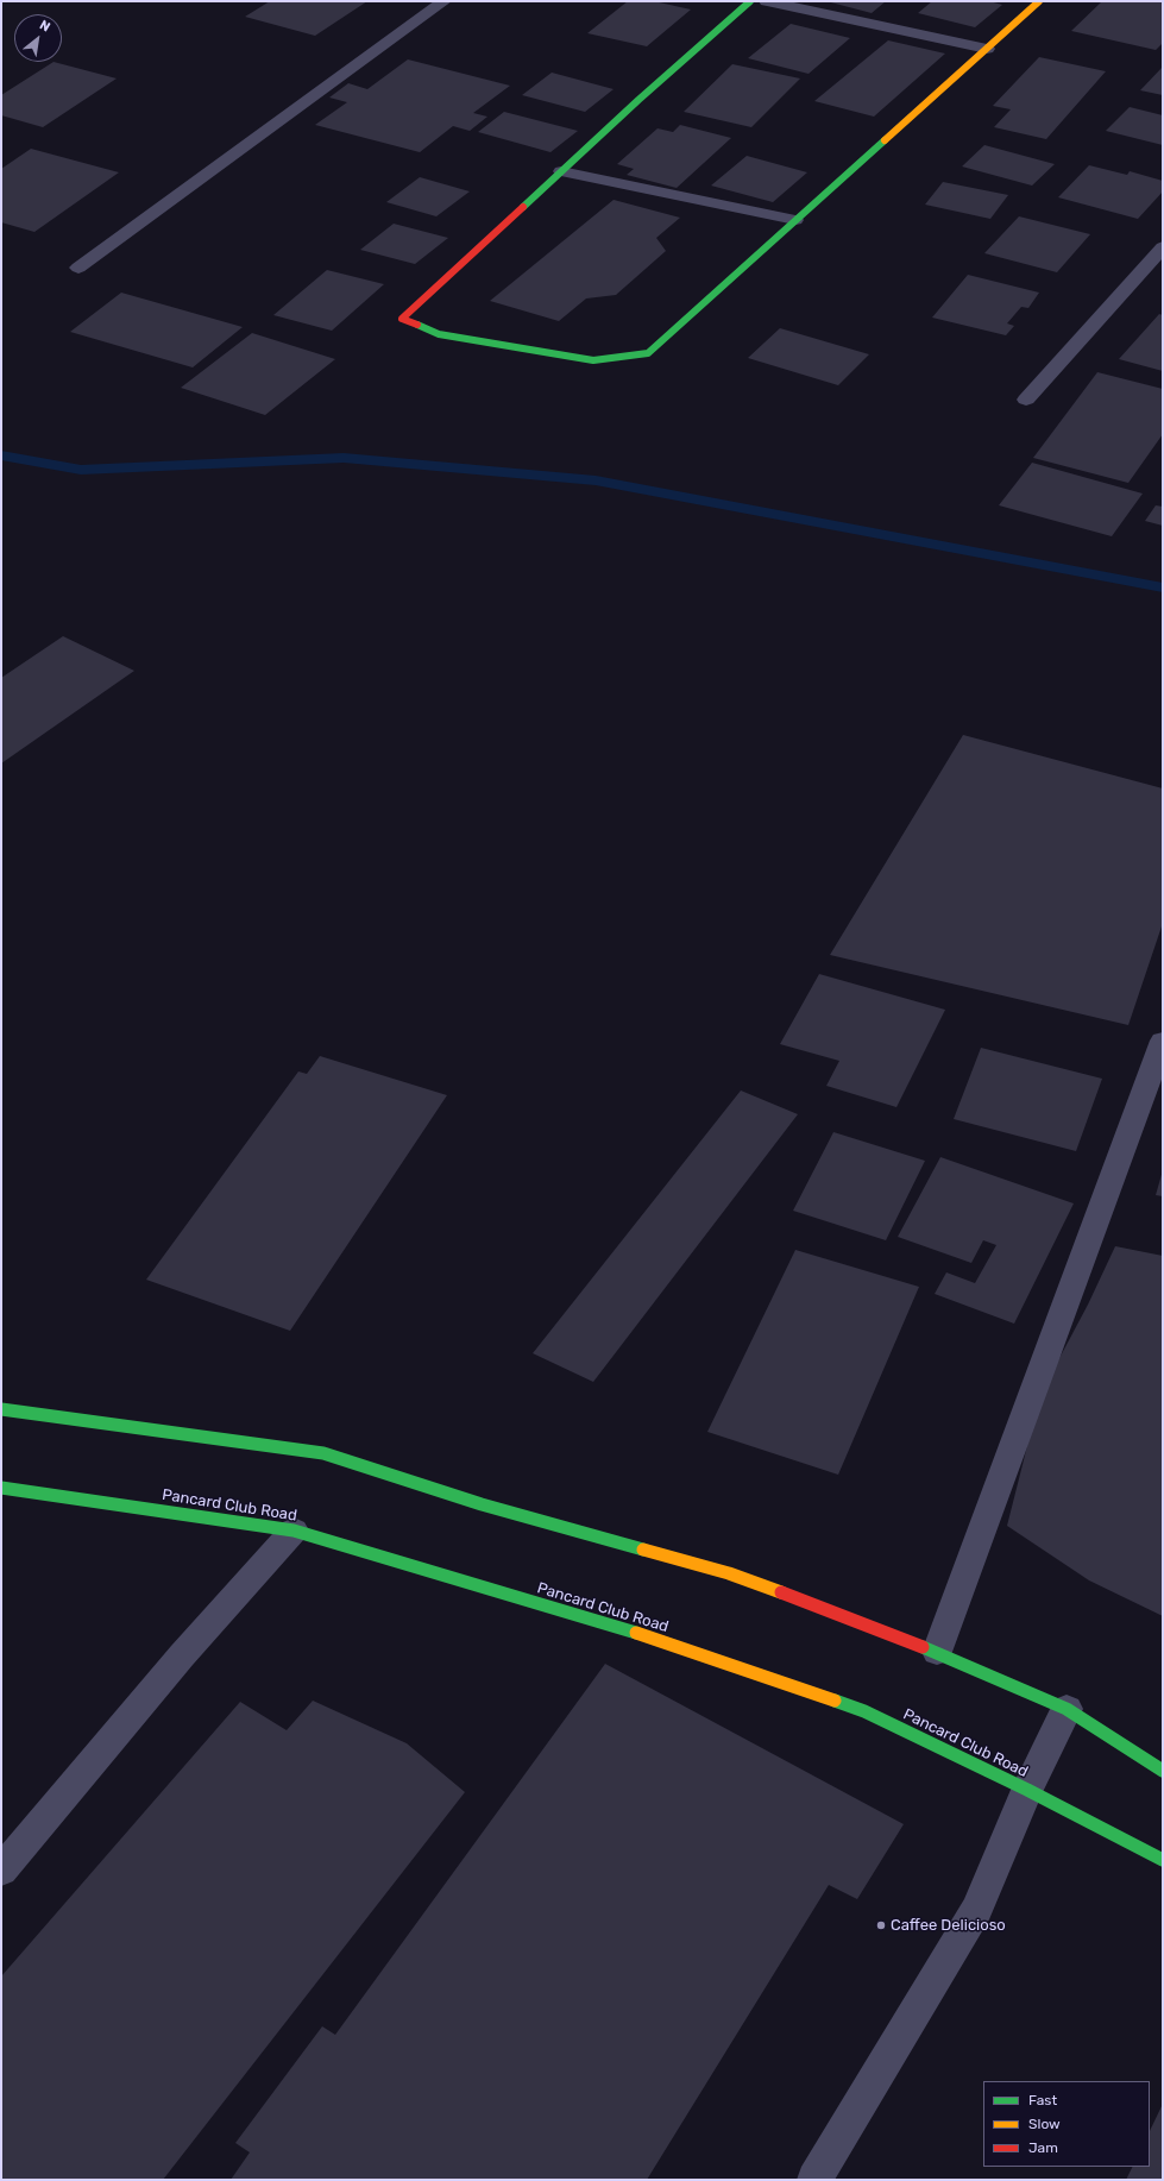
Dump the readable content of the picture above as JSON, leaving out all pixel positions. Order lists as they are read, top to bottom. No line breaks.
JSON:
{"streets":{"street":["Pancard Club Road"]},"places":["Caffee Delicioso"],"legend":["Fast","Slow","Jam"],"north":"top right"}
